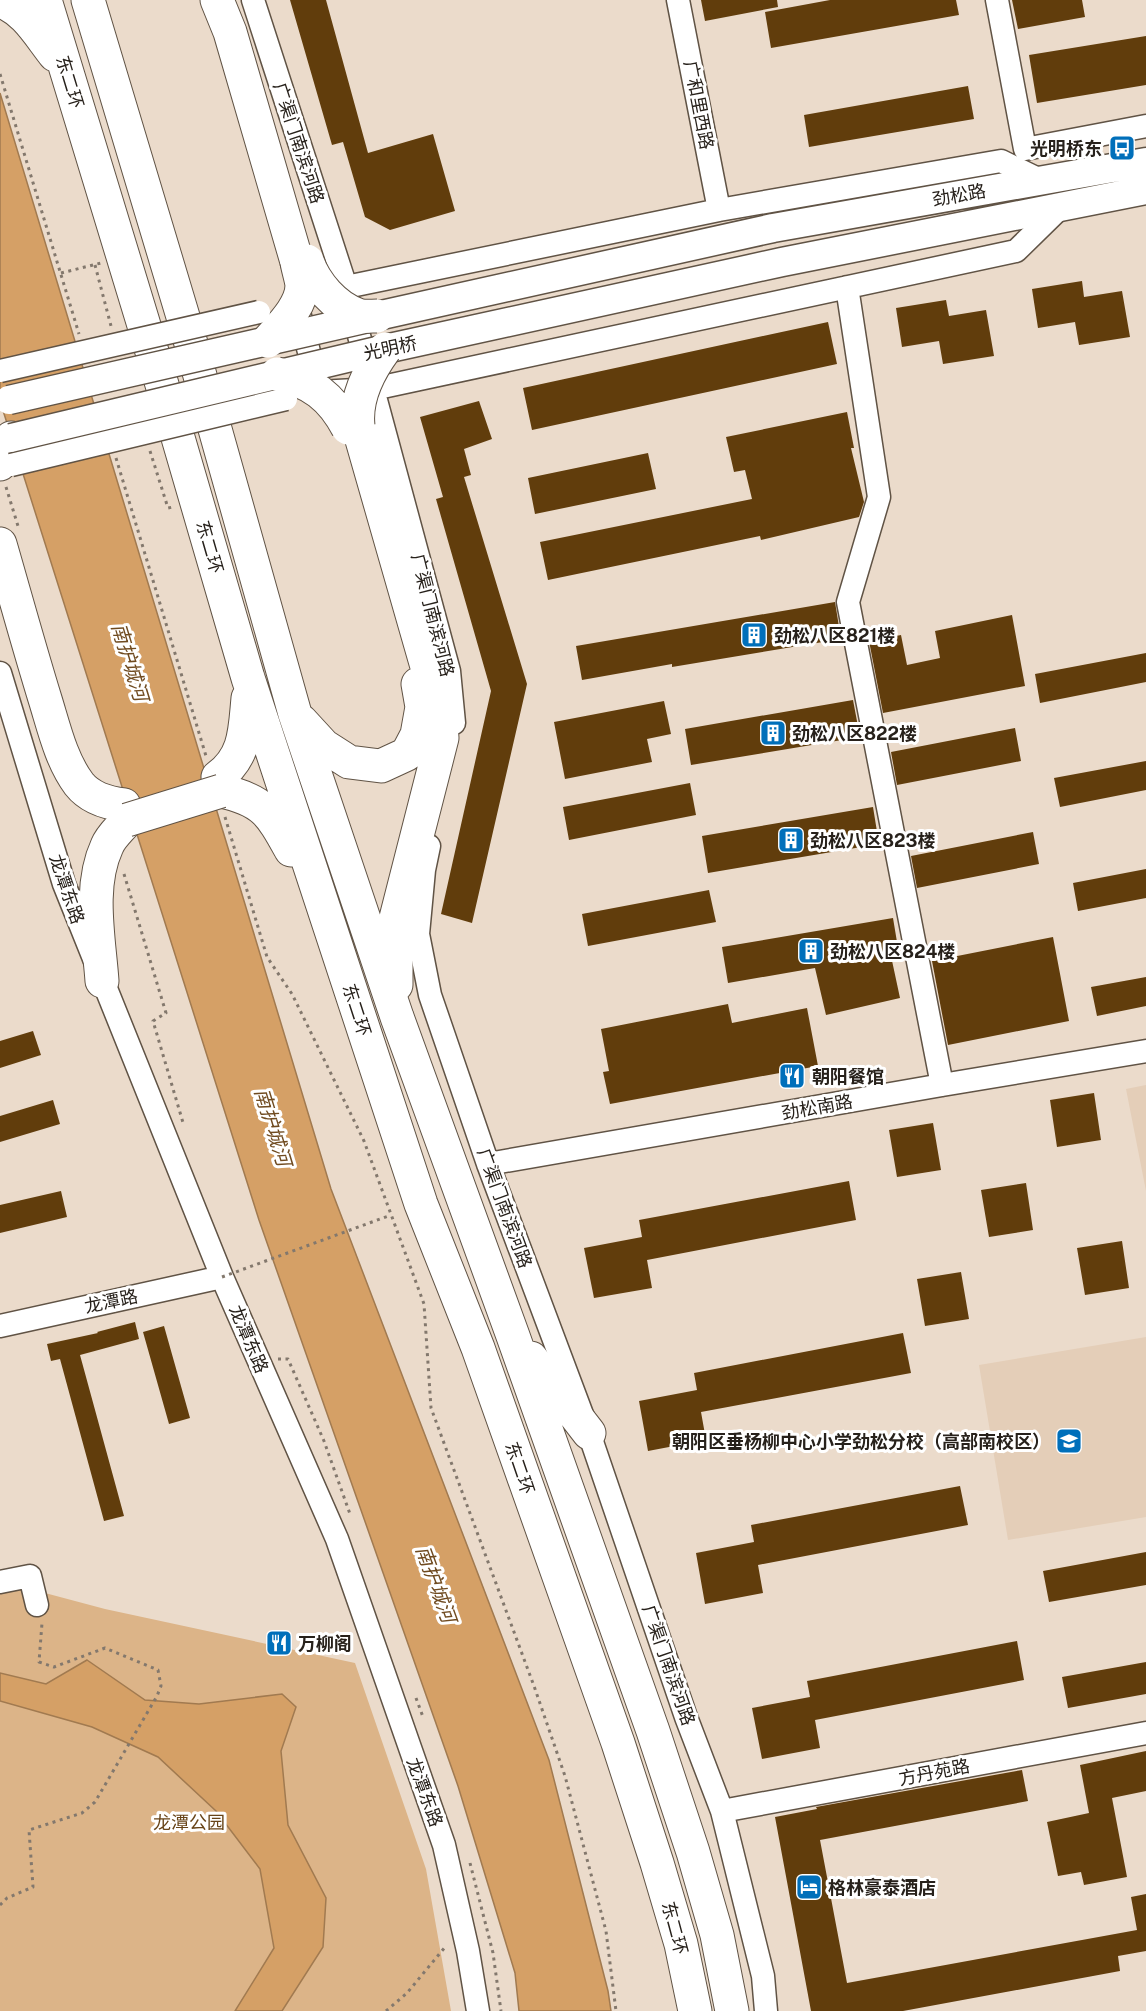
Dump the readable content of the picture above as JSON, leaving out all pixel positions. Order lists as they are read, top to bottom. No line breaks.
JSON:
{"streets":{"highway":["东二环"],"main road":["劲松路","光明桥"],"street":["广和里西路","广渠门南滨河路","龙潭东路","劲松南路","龙潭路","方丹苑路"]},"crossings":[["广渠门南滨河路","劲松南路"],["广渠门南滨河路","方丹苑路"],["劲松路","光明桥"],["龙潭东路","龙潭路"]],"water":["南护城河"],"parks":["龙潭公园"],"places":{"bus stop":["光明桥东"],"building":["劲松八区821楼","劲松八区822楼","劲松八区823楼","劲松八区824楼"],"restaurant":["朝阳餐馆","万柳阁"],"school or university":["朝阳区垂杨柳中心小学劲松分校（高部南校区）"],"hotel":["格林豪泰酒店"]}}
